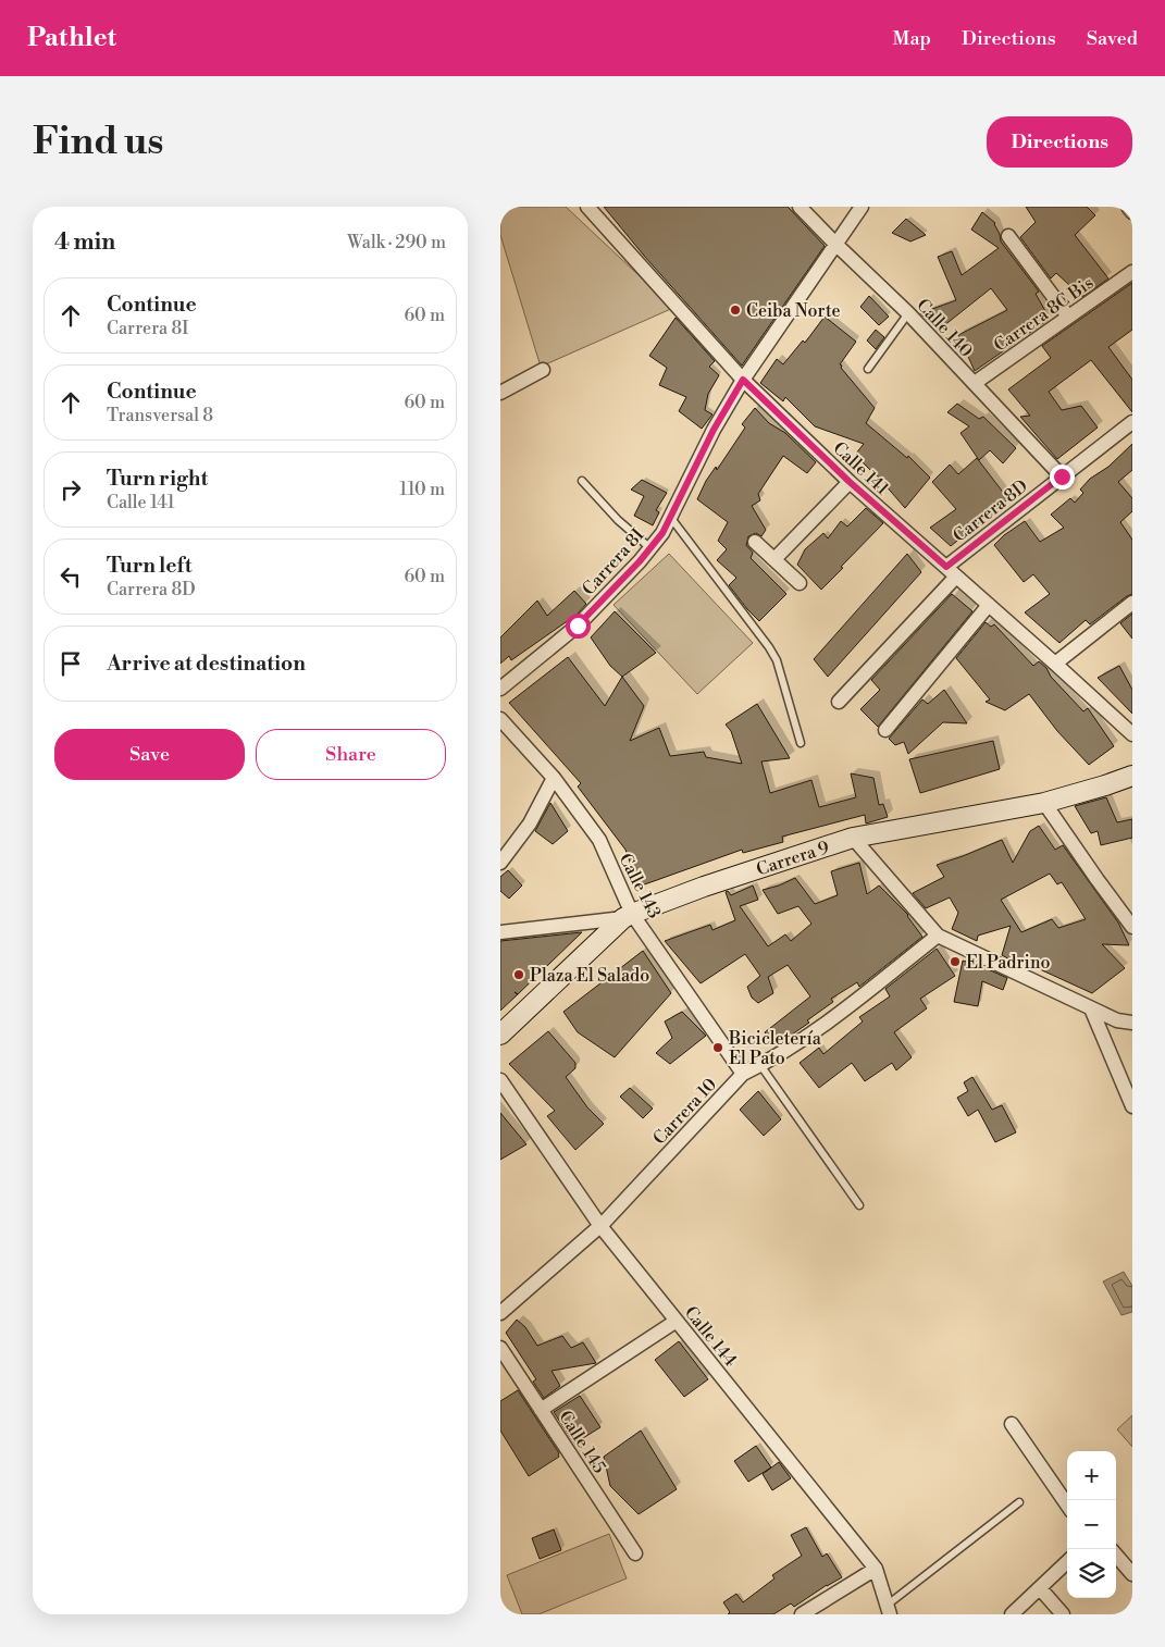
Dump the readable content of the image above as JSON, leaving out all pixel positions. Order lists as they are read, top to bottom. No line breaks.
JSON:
{"streets":{"street":["Carrera 8C Bis","Calle 140","Calle 141","Carrera 8D","Carrera 8I","Carrera 9","Calle 143","Carrera 10","Calle 144","Calle 145"]},"crossings":[["Carrera 8C Bis","Calle 140"],["Calle 140","Carrera 8D"],["Calle 140","Carrera 8I"],["Calle 141","Carrera 8D"],["Calle 141","Carrera 8I"],["Carrera 9","Calle 143"],["Calle 143","Carrera 10"],["Carrera 10","Calle 144"]],"places":["Ceiba Norte","El Padrino","Plaza El Salado","Bicicletería El Pato"],"page":{"header":"Pathlet","nav":["Map","Directions","Saved"],"buttons":["Directions",["Save","Share"]],"title":"Find us","heading":["4 min","Walk · 290 m"],"list":[["Continue","Carrera 8I","60 m"],["Continue","Transversal 8","60 m"],["Turn right","Calle 141","110 m"],["Turn left","Carrera 8D","60 m"],"Arrive at destination"],"map_buttons":["+","−"]}}
